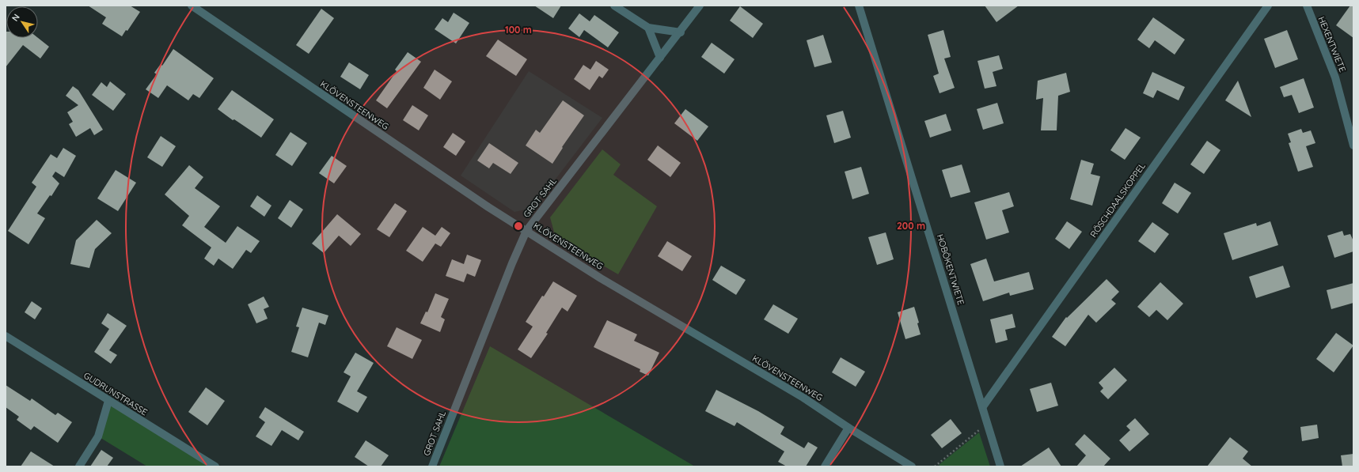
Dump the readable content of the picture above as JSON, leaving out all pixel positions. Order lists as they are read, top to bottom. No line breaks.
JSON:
{"streets":{"street":["HEXENTWIETE","KLÖVENSTEENWEG","GROT SAHL","RÖSCHDAALSKOPPEL","HOBÖKENTWIETE","GUDRUNSTRASSE"]},"crossings":[["KLÖVENSTEENWEG","GROT SAHL"],["RÖSCHDAALSKOPPEL","HOBÖKENTWIETE"]],"north":"top left","rings":["100 m","200 m"]}
